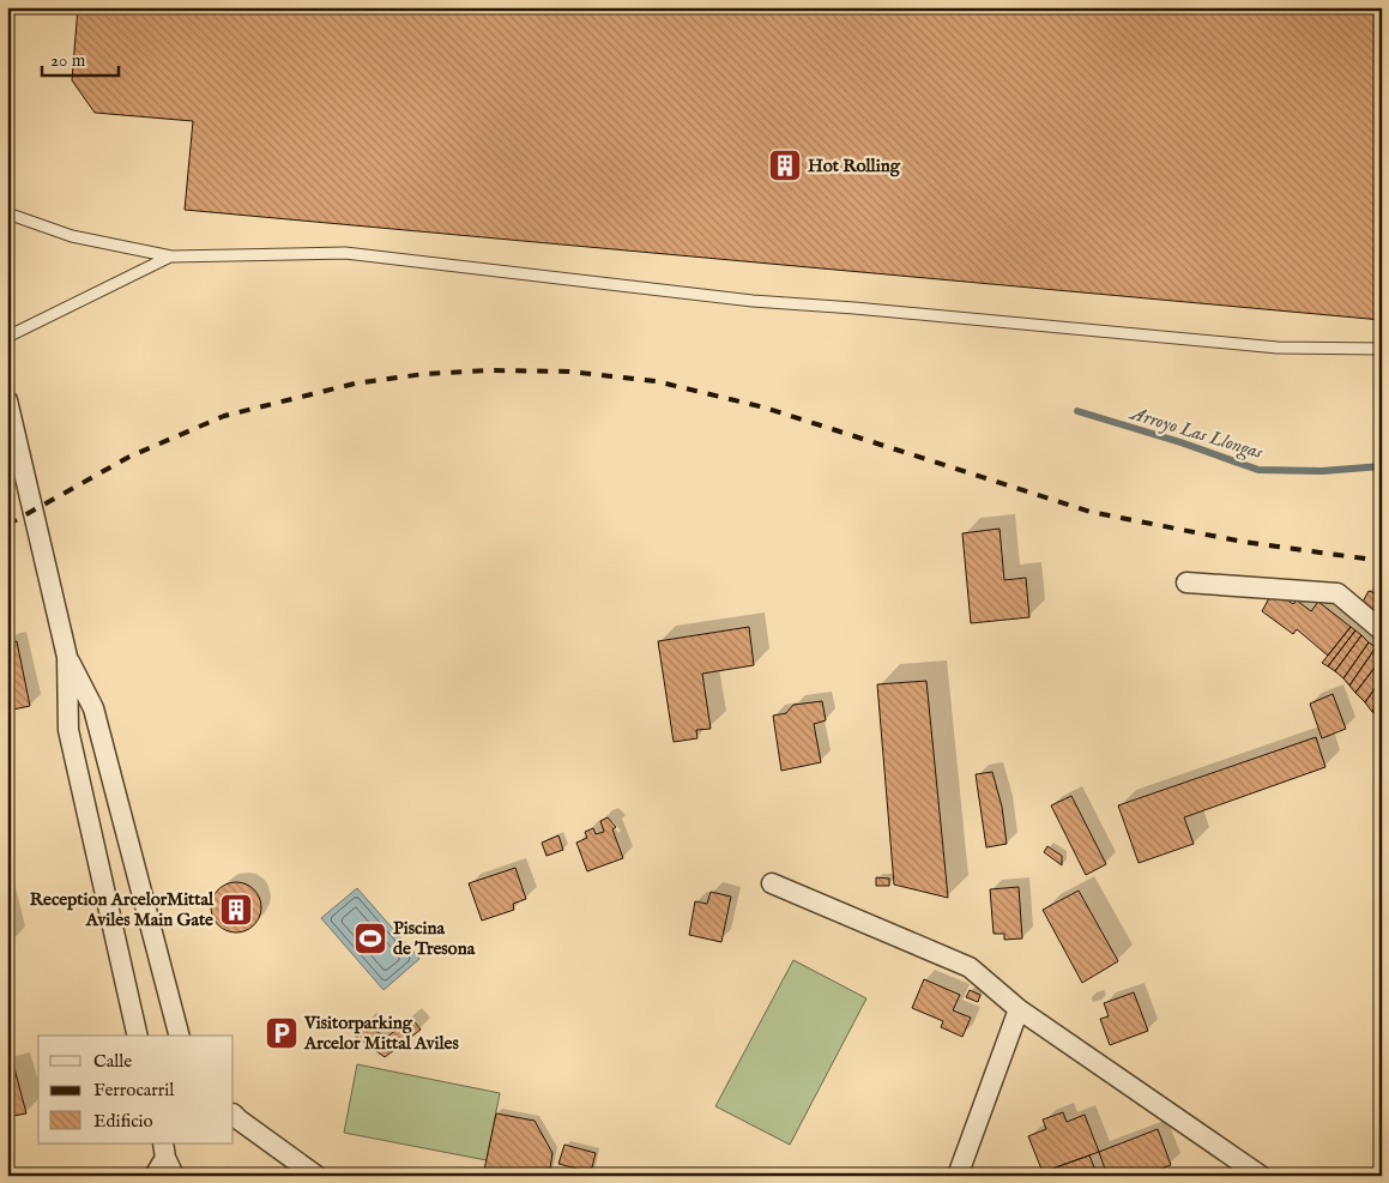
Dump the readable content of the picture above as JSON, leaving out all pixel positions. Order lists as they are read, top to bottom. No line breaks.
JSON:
{"water":["Arroyo Las Llongas"],"places":{"building":["Hot Rolling","Reception ArcelorMittal Aviles Main Gate"],"sports":["Piscina de Tresona"],"parking":["Visitorparking Arcelor Mittal Aviles"]},"legend":["Calle","Ferrocarril","Edificio"],"scale_bar":"20 m"}
